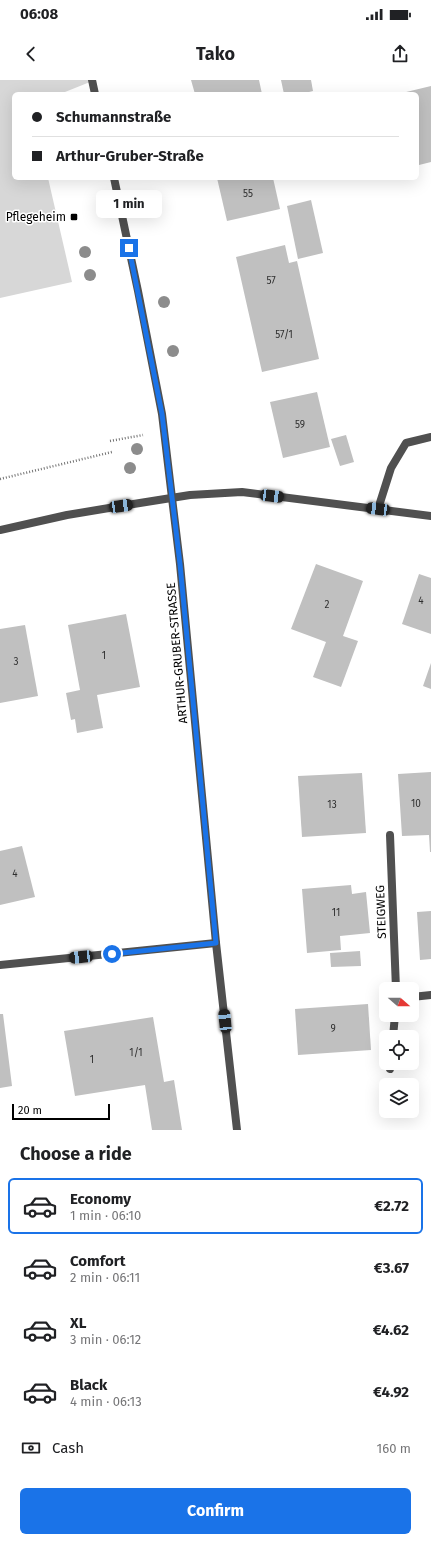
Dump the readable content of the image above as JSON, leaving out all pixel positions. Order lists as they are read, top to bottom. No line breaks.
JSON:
{"streets":{"street":["ARTHUR-GRUBER-STRASSE","STEIGWEG"]},"places":{"transit":["Pflegeheim"]},"house_numbers":["55","57","57/1","59","4","2","1","3","10","13","4","11","9","1/1","1"],"scale_bar":"20 m","north":"right","page":{"status":"06:08","header":"Tako","banner":["Schumannstraße","Arthur-Gruber-Straße"],"bubble":"1 min","scale":"20 m","heading":"Choose a ride","list":[{"name":"Economy","note":"1 min · 06:10","value":"€2.72"},{"name":"Comfort","note":"2 min · 06:11","value":"€3.67"},{"name":"XL","note":"3 min · 06:12","value":"€4.62"},{"name":"Black","note":"4 min · 06:13","value":"€4.92"}],"pay":["Cash","160 m"],"buttons":"Confirm"}}
